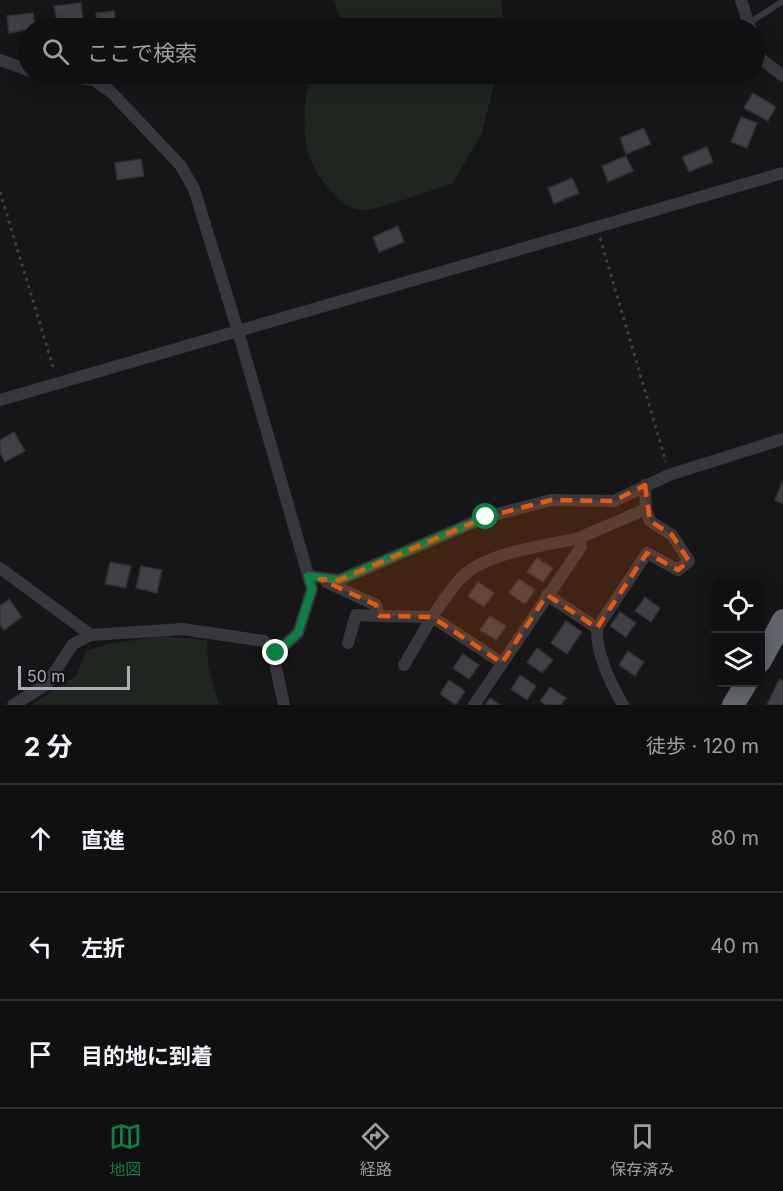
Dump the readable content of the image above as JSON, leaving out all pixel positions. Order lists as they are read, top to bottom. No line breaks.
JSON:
{"scale_bar":"50 m","page":{"search":"ここで検索","scale":"50 m","heading":["2 分","徒歩 · 120 m"],"list":[["直進","80 m"],["左折","40 m"],"目的地に到着"],"nav":["地図","経路","保存済み"]}}
